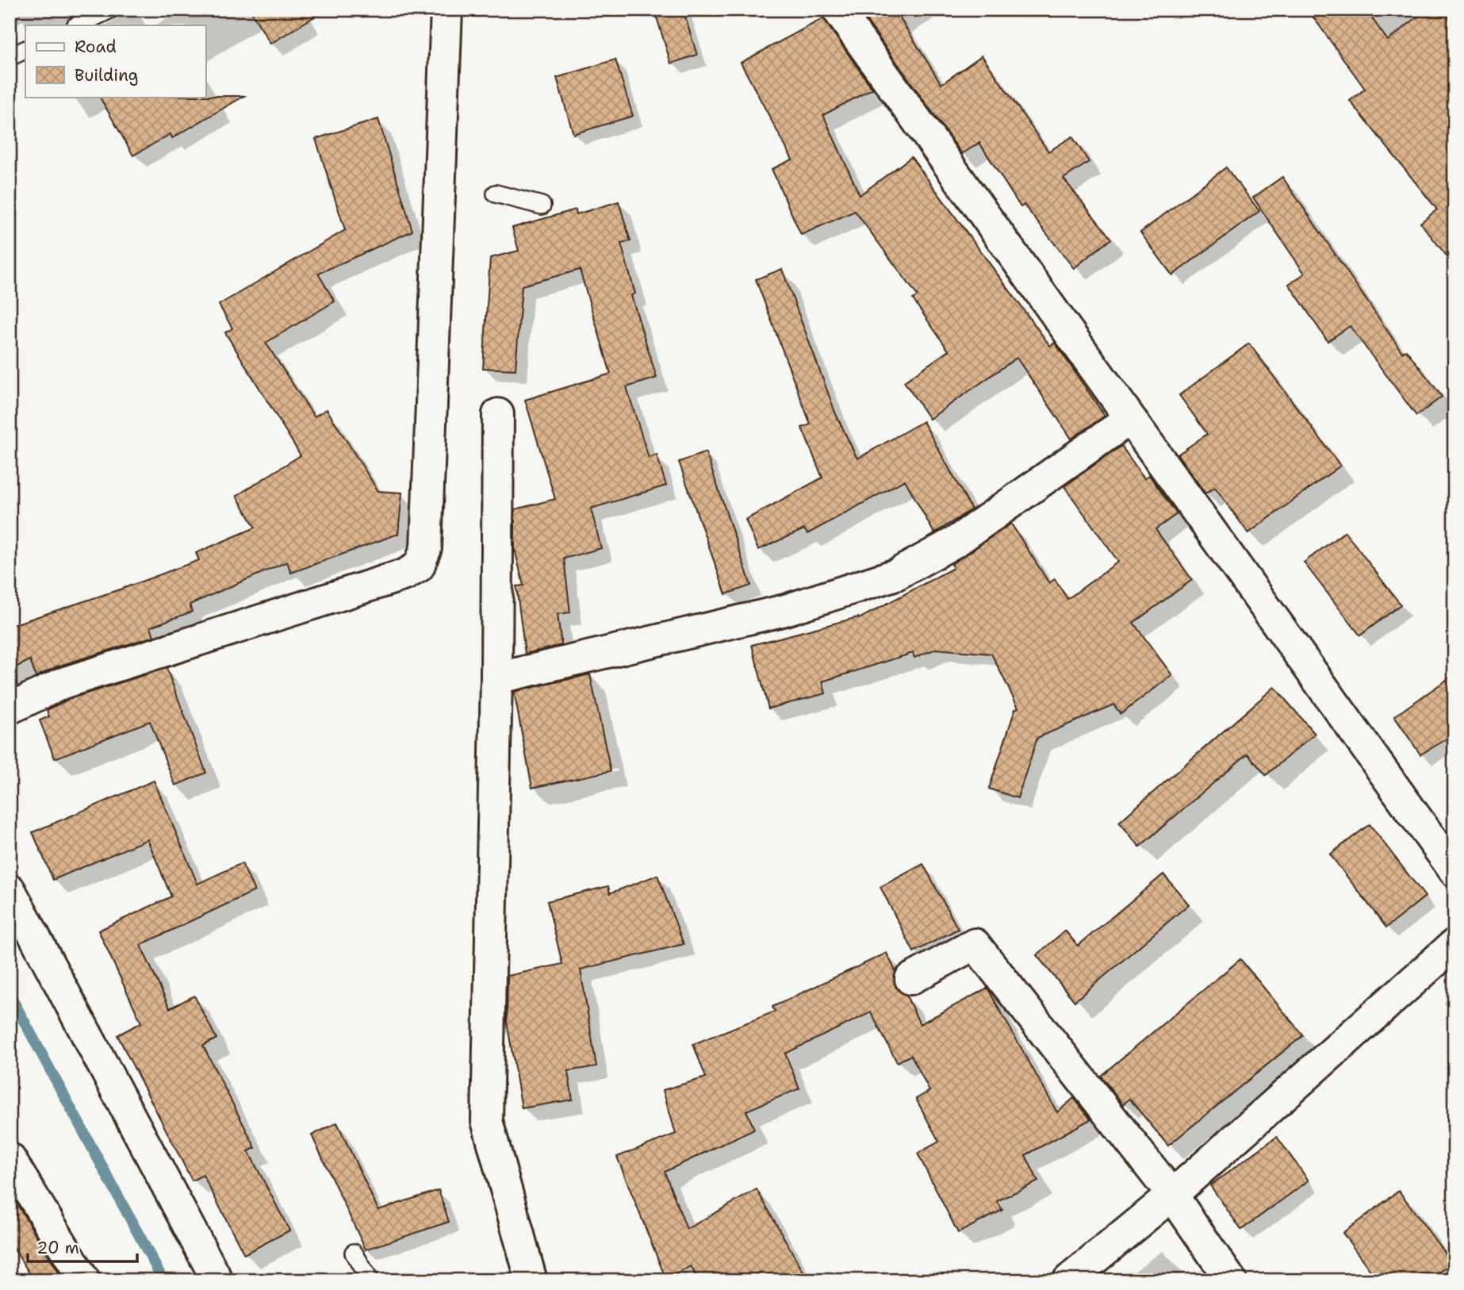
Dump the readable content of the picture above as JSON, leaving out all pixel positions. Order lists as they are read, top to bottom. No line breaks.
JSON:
{"legend":["Road","Building"],"scale_bar":"20 m"}
